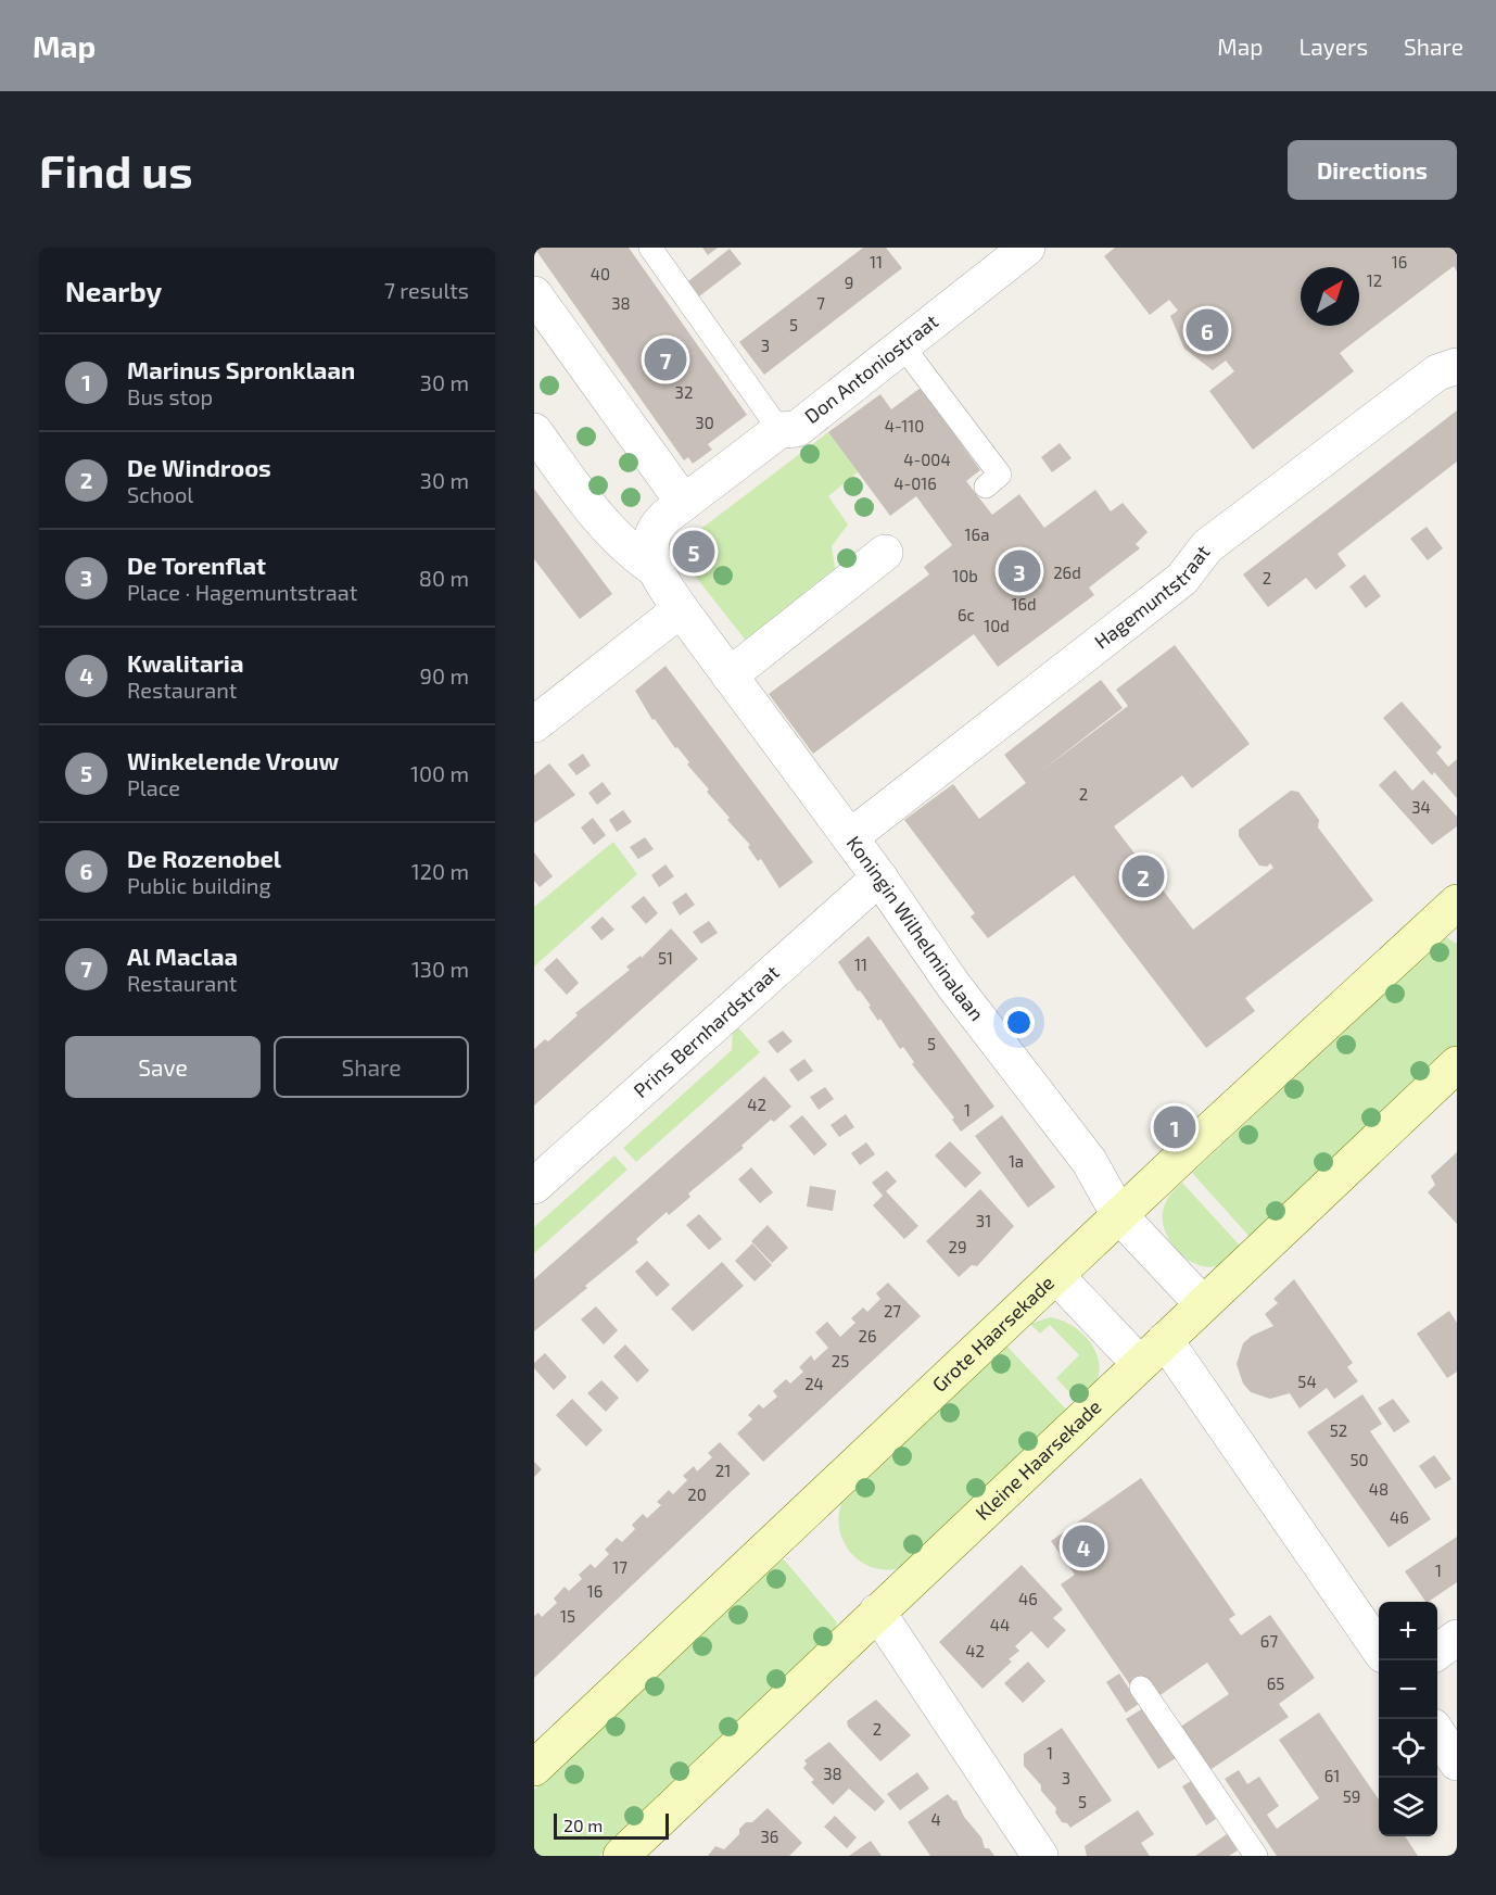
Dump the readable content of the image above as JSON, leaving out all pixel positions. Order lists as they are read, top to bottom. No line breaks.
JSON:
{"streets":{"street":["Don Antoniostraat","Hagemuntstraat","Koningin Wilhelminalaan","Prins Bernhardstraat","Grote Haarsekade","Kleine Haarsekade"]},"crossings":[["Don Antoniostraat","Koningin Wilhelminalaan"],["Hagemuntstraat","Koningin Wilhelminalaan"],["Koningin Wilhelminalaan","Prins Bernhardstraat"],["Koningin Wilhelminalaan","Grote Haarsekade"],["Koningin Wilhelminalaan","Kleine Haarsekade"]],"house_numbers":["11","16","40","12","9","38","7","5","3","32","30","4-110","4-004","4-016","16a","26d","10b","2","16d","6c","10d","2","34","51","11","5","42","1","1a","31","29","27","26","25","54","24","52","50","21","48","20","46","17","1","16","46","15","44","67","42","65","2","1","38","61","3","59","5","4","36"],"scale_bar":"20 m","north":"top right","page":{"header":"Map","nav":["Map","Layers","Share"],"buttons":["Directions",["Save","Share"]],"title":"Find us","heading":["Nearby","7 results"],"pins":["6","7","5","3","2","1","4"],"list":[{"mark":"1","name":"Marinus Spronklaan","note":"Bus stop","value":"30 m"},{"mark":"2","name":"De Windroos","note":"School","value":"30 m"},{"mark":"3","name":"De Torenflat","note":"Place · Hagemuntstraat","value":"80 m"},{"mark":"4","name":"Kwalitaria","note":"Restaurant","value":"90 m"},{"mark":"5","name":"Winkelende Vrouw","note":"Place","value":"100 m"},{"mark":"6","name":"De Rozenobel","note":"Public building","value":"120 m"},{"mark":"7","name":"Al Maclaa","note":"Restaurant","value":"130 m"}],"map_buttons":["+","−"],"scale":"20 m"}}
